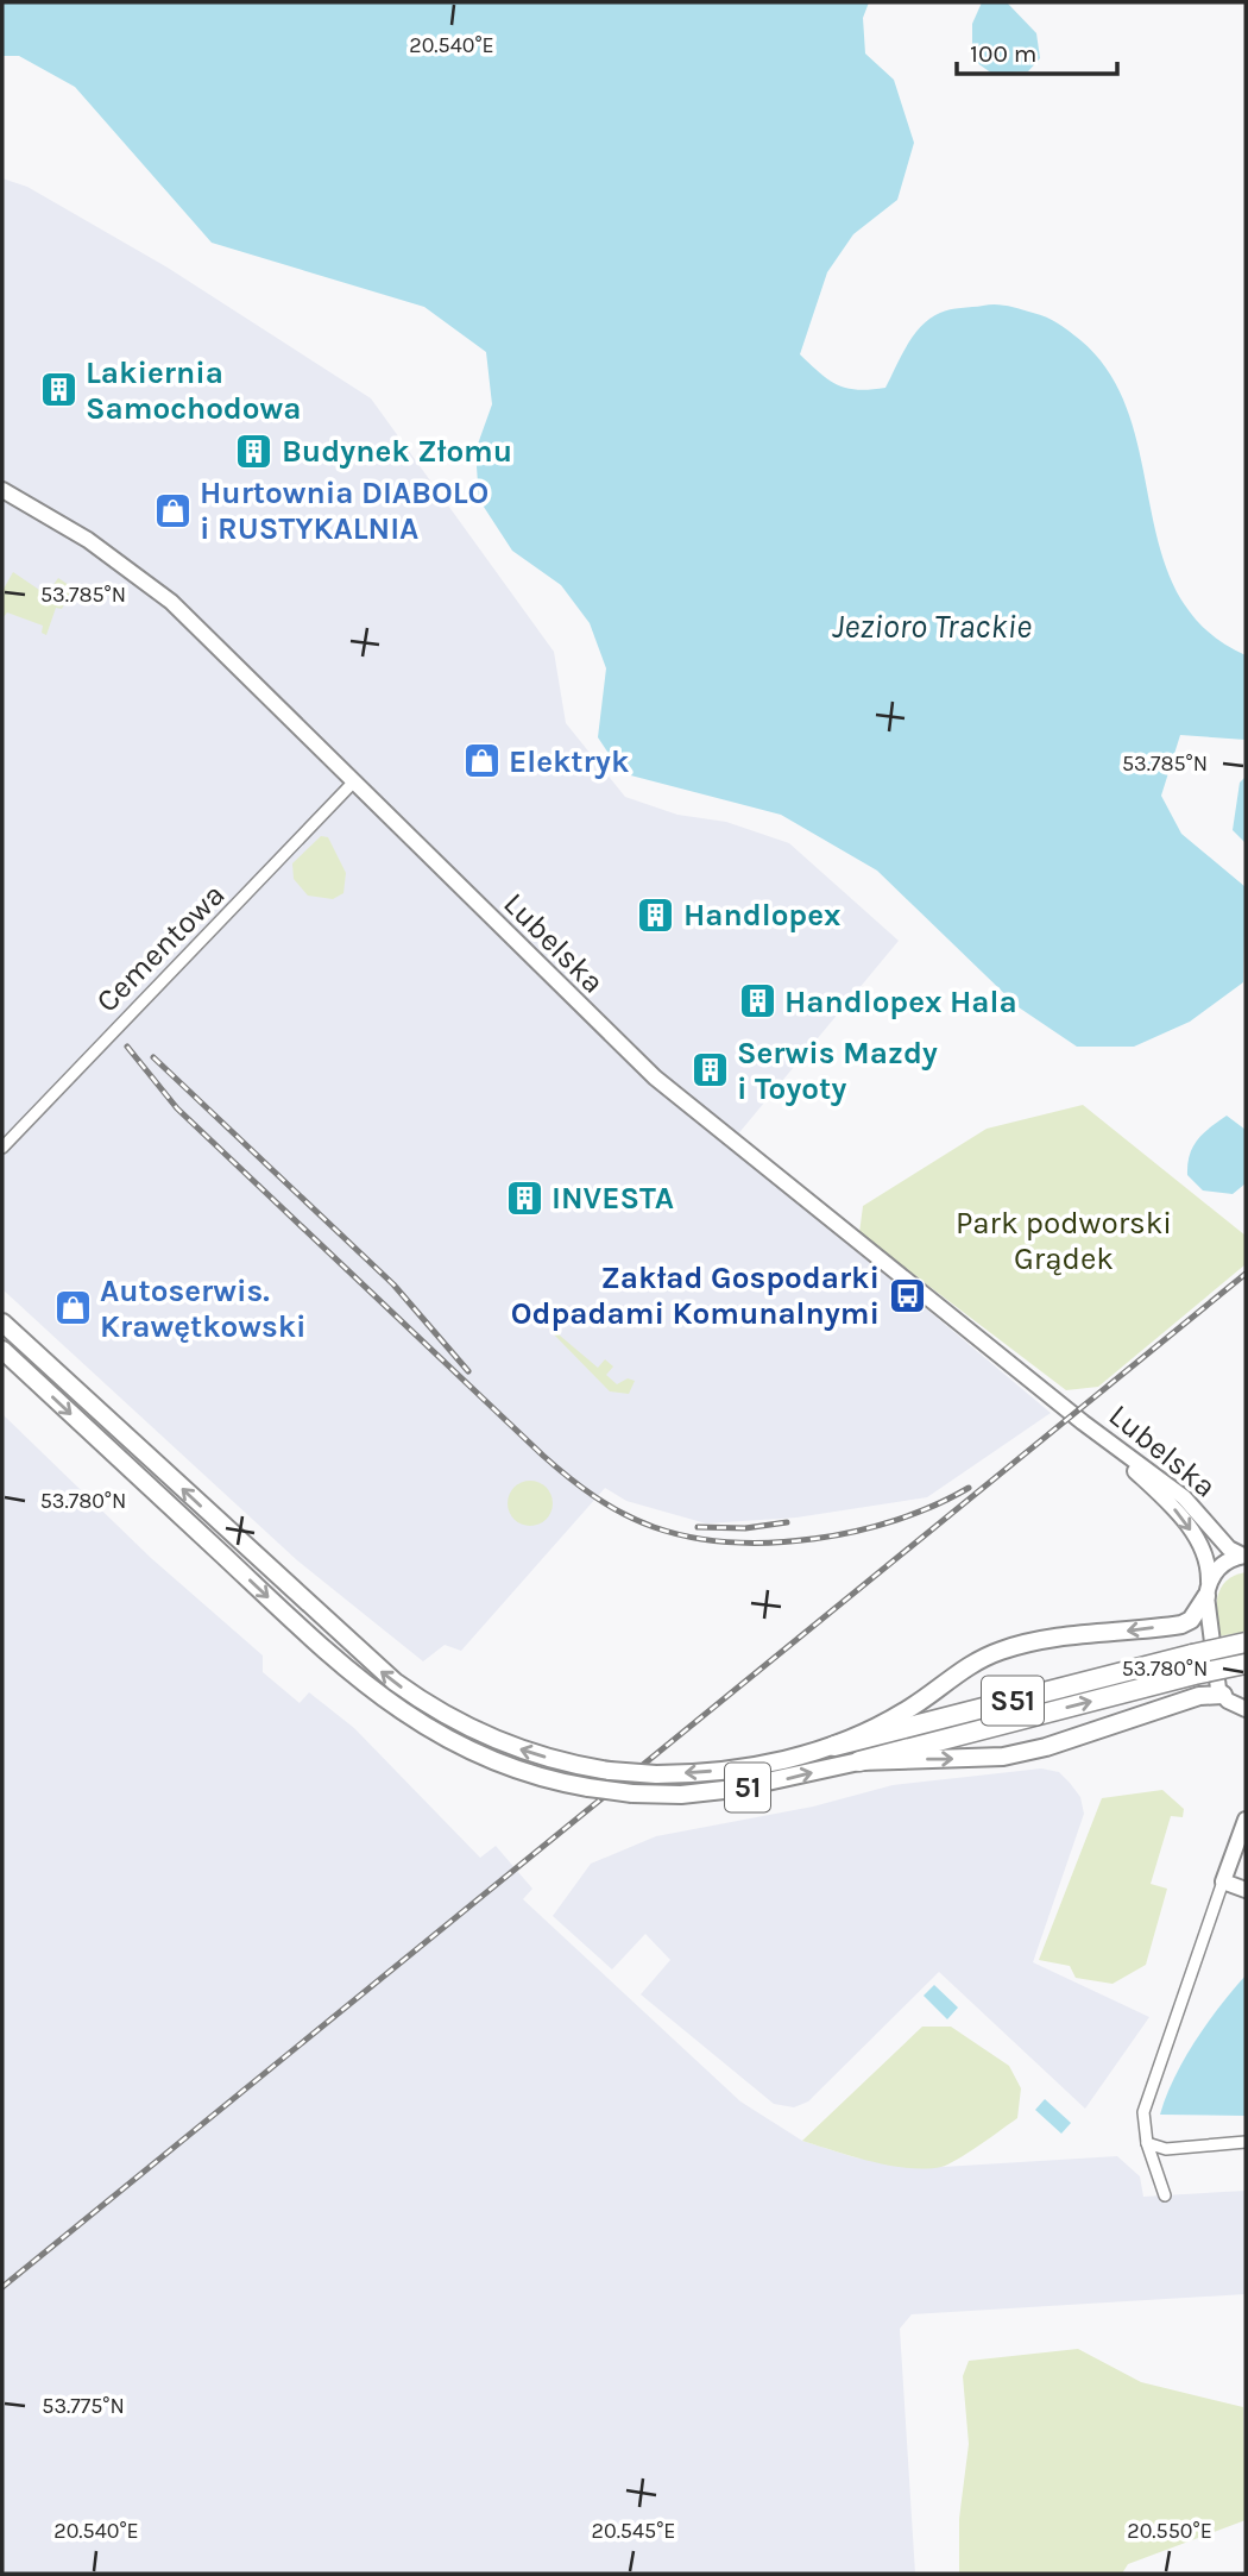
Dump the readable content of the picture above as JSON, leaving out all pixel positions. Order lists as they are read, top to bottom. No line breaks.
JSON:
{"streets":{"highway":["S51"],"main road":["51"],"street":["Lubelska","Cementowa"]},"crossings":[["Lubelska","Cementowa"],["S51","51"]],"water":["Jezioro Trackie"],"parks":["Park podworski Grądek"],"places":{"building":["Lakiernia Samochodowa","Budynek Złomu","Handlopex","Handlopex Hala","Serwis Mazdy i Toyoty","INVESTA"],"shop":["Hurtownia DIABOLO i RUSTYKALNIA","Elektryk","Autoserwis. Krawętkowski"],"bus stop":["Zakład Gospodarki Odpadami Komunalnymi"]},"scale_bar":"100 m","coordinates":["20.540°E","53.785°N","53.780°N","53.775°N","20.545°E","20.550°E"]}
